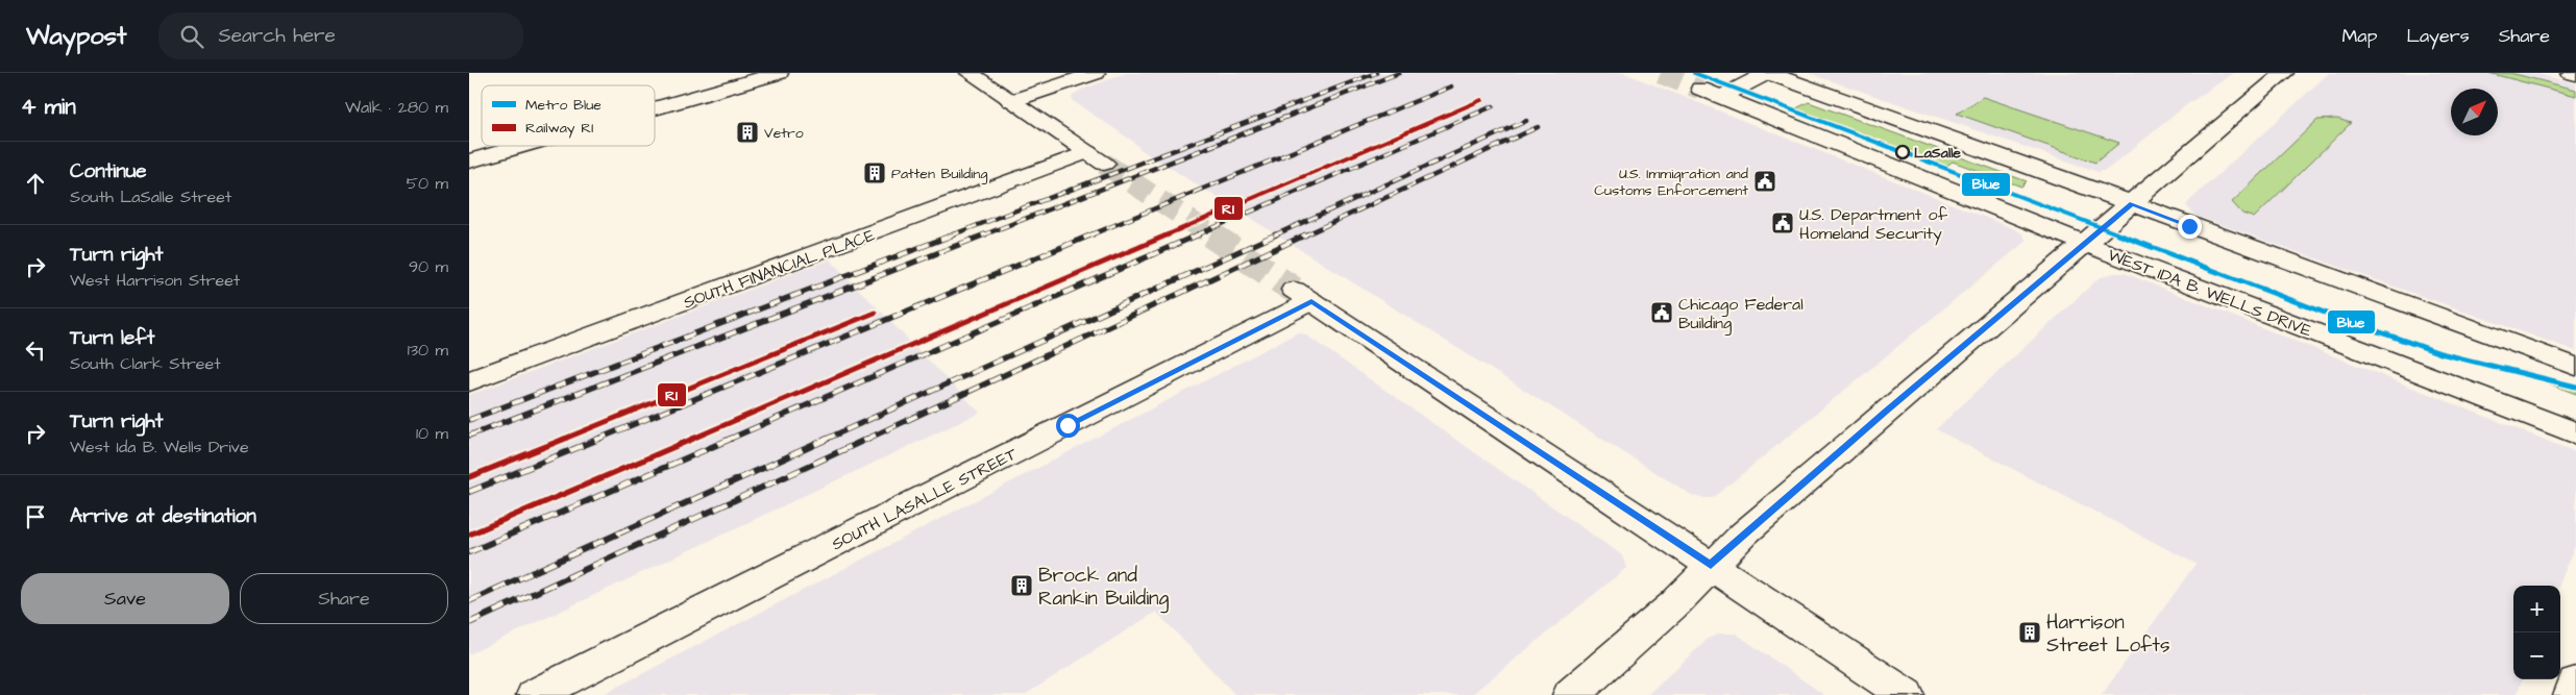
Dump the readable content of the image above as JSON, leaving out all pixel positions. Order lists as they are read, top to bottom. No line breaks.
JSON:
{"streets":{"main road":["SOUTH FINANCIAL PLACE","WEST IDA B. WELLS DRIVE","SOUTH LASALLE STREET"]},"places":{"building":["Vetro","Patten Building","Brock and Rankin Building","Harrison Street Lofts"],"other":["LaSalle"],"public building":["U.S. Immigration and Customs Enforcement","U.S. Department of Homeland Security","Chicago Federal Building"]},"lines":["metro line Blue","rail line RI"],"legend":["Metro Blue","Railway RI"],"north":"top right","page":{"header":"Waypost","search":"Search here","nav":["Map","Layers","Share"],"heading":["4 min","Walk · 280 m"],"list":[["Continue","South LaSalle Street","50 m"],["Turn right","West Harrison Street","90 m"],["Turn left","South Clark Street","130 m"],["Turn right","West Ida B. Wells Drive","10 m"],"Arrive at destination"],"buttons":["Save","Share"],"map_buttons":["+","−"]}}
